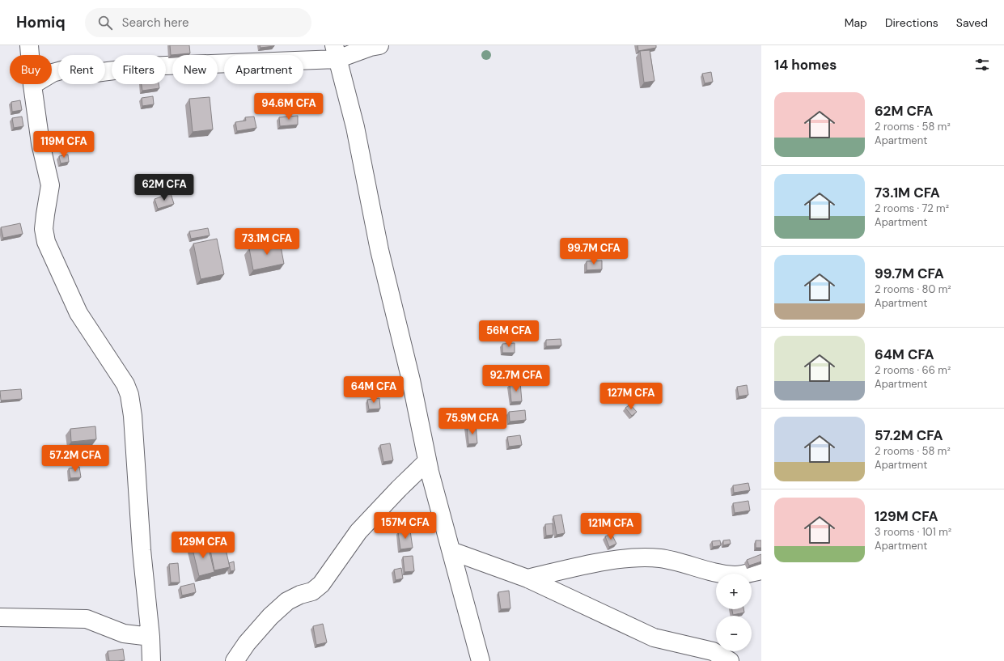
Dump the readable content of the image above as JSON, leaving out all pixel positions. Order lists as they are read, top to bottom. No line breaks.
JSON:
{"page":{"header":"Homiq","search":"Search here","nav":["Map","Directions","Saved"],"heading":"14 homes","chip":["Buy","Rent","Filters","New","Apartment"],"list":[{"name":"62M CFA","note":"2 rooms · 58 m² · Apartment"},{"name":"73.1M CFA","note":"2 rooms · 72 m² · Apartment"},{"name":"99.7M CFA","note":"2 rooms · 80 m² · Apartment"},{"name":"64M CFA","note":"2 rooms · 66 m² · Apartment"},{"name":"57.2M CFA","note":"2 rooms · 58 m² · Apartment"},{"name":"129M CFA","note":"3 rooms · 101 m² · Apartment"}],"price":["94.6M CFA","119M CFA","62M CFA","73.1M CFA","99.7M CFA","56M CFA","92.7M CFA","64M CFA","127M CFA","75.9M CFA","57.2M CFA","157M CFA","121M CFA","129M CFA"],"map_buttons":["+","−"]}}
